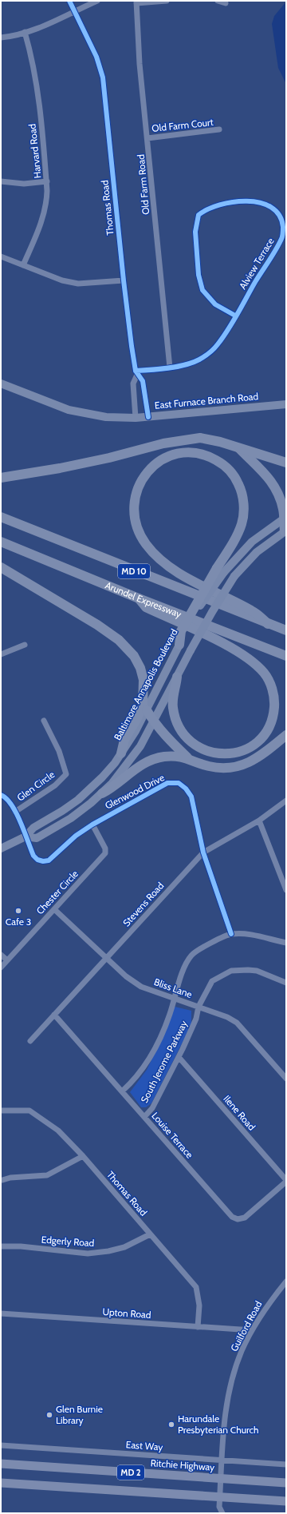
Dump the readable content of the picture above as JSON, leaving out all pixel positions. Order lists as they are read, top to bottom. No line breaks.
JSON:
{"streets":{"highway":["MD 10","Arundel Expressway"],"main road":["East Furnace Branch Road","Baltimore Annapolis Boulevard","Ritchie Highway","MD 2"],"street":["Old Farm Court","Harvard Road","Old Farm Road","Thomas Road","Alview Terrace","Glen Circle","Glenwood Drive","Chester Circle","Stevens Road","Bliss Lane","South Jerome Parkway","Ilene Road","Louise Terrace","Edgerly Road","Upton Road","Guilford Road","East Way"]},"crossings":[["Old Farm Court","Old Farm Road"],["Old Farm Road","Alview Terrace"],["Thomas Road","Alview Terrace"],["Thomas Road","East Furnace Branch Road"],["Thomas Road","Edgerly Road"],["Thomas Road","Upton Road"],["Baltimore Annapolis Boulevard","Glenwood Drive"],["Glen Circle","Glenwood Drive"],["Glenwood Drive","Chester Circle"],["Glenwood Drive","Stevens Road"],["Chester Circle","Bliss Lane"],["Stevens Road","Bliss Lane"],["Stevens Road","Louise Terrace"],["Bliss Lane","South Jerome Parkway"],["South Jerome Parkway","Ilene Road"],["South Jerome Parkway","Louise Terrace"],["Ilene Road","Louise Terrace"],["Upton Road","Guilford Road"],["Guilford Road","East Way"],["Guilford Road","Ritchie Highway"],["Guilford Road","MD 2"]],"places":["Cafe 3","Glen Burnie Library","Harundale Presbyterian Church"]}
